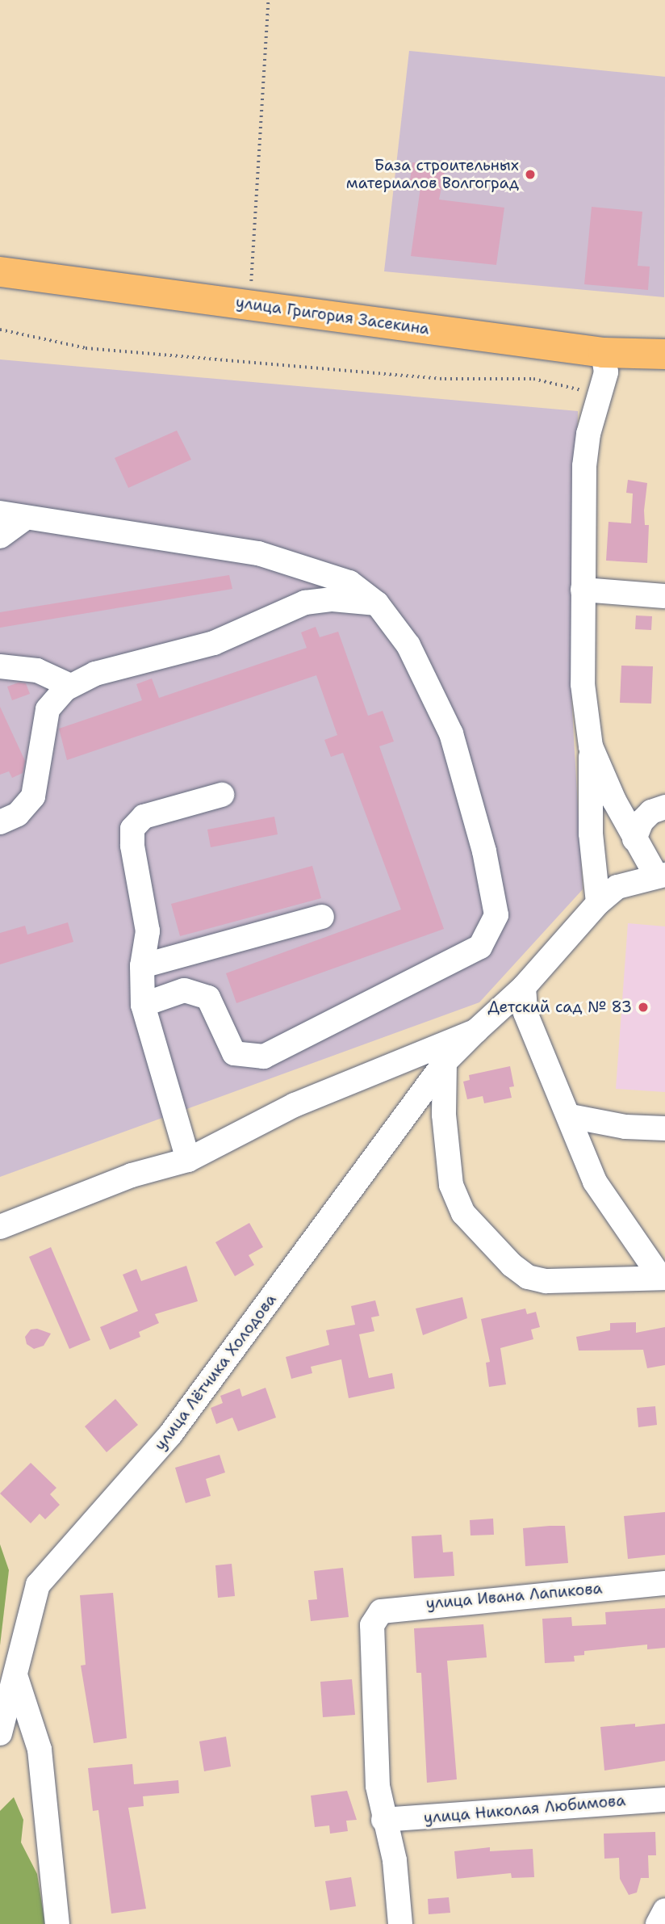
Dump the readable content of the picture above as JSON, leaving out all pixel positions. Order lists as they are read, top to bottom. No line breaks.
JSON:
{"streets":{"main road":["улица Григория Засекина"],"street":["улица Лётчика Холодова","улица Ивана Лапикова","улица Николая Любимова"]},"crossings":[["улица Ивана Лапикова","улица Николая Любимова"]],"places":["База строительных материалов Волгоград","Детский сад № 83"]}
